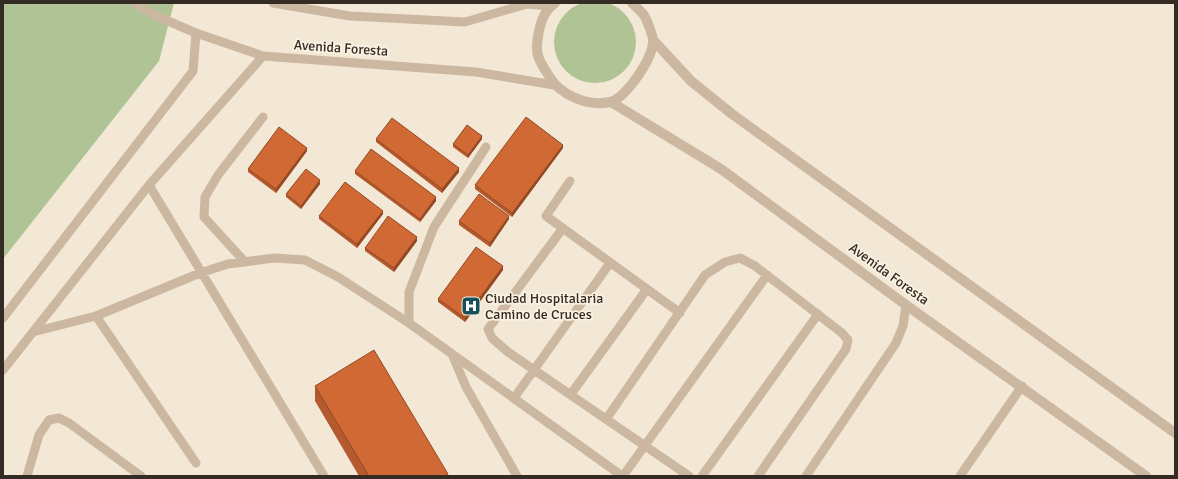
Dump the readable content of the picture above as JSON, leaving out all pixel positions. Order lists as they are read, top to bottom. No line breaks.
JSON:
{"streets":{"street":["Avenida Foresta"]},"places":{"hospital":["Ciudad Hospitalaria Camino de Cruces"]}}
